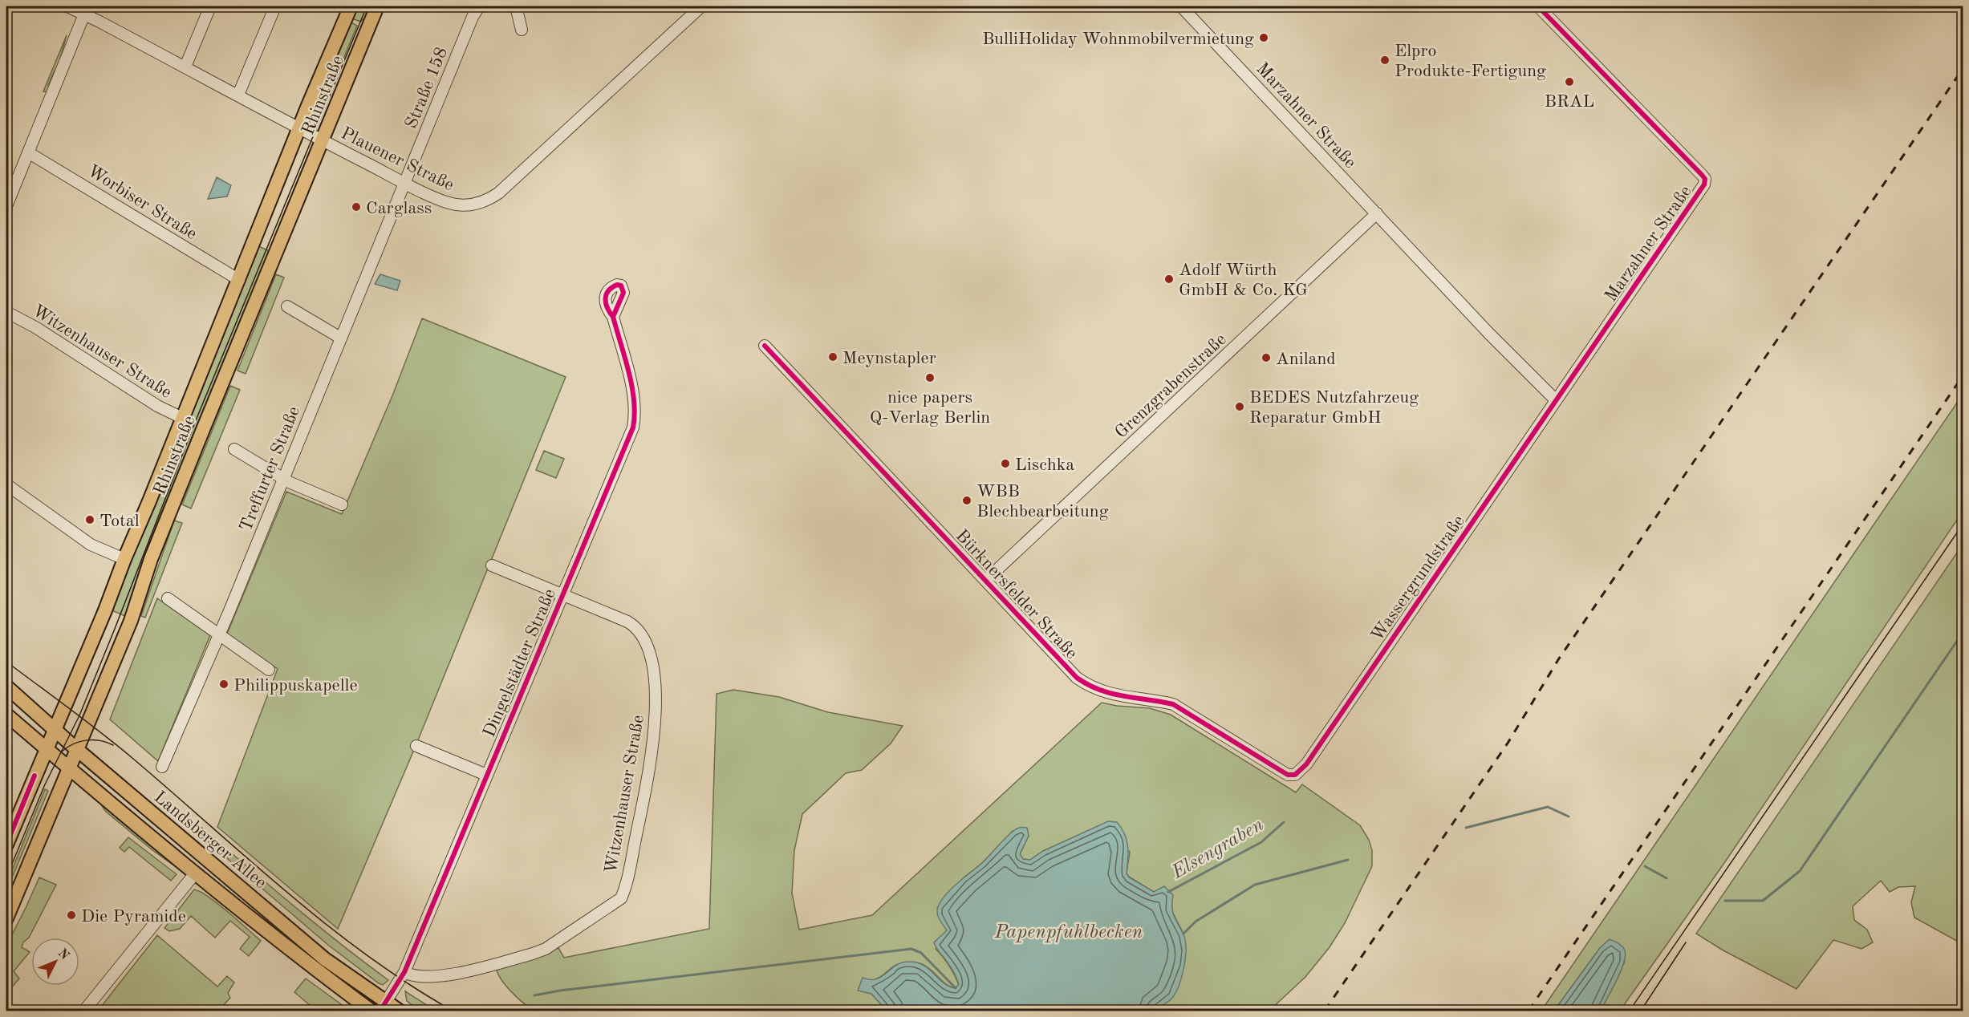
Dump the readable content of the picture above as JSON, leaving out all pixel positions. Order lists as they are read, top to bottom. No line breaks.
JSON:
{"streets":{"main road":["Rhinstraße","Landsberger Allee"],"street":["Straße 158","Marzahner Straße","Plauener Straße","Worbiser Straße","Witzenhauser Straße","Grenzgrabenstraße","Treffurter Straße","Wassergrundstraße","Bürknersfelder Straße","Dingelstädter Straße"]},"crossings":[["Straße 158","Plauener Straße"],["Straße 158","Treffurter Straße"],["Rhinstraße","Plauener Straße"],["Rhinstraße","Worbiser Straße"],["Rhinstraße","Witzenhauser Straße"],["Rhinstraße","Landsberger Allee"],["Marzahner Straße","Grenzgrabenstraße"],["Marzahner Straße","Wassergrundstraße"],["Plauener Straße","Treffurter Straße"],["Witzenhauser Straße","Dingelstädter Straße"],["Grenzgrabenstraße","Bürknersfelder Straße"],["Wassergrundstraße","Bürknersfelder Straße"],["Dingelstädter Straße","Landsberger Allee"]],"water":["Elsengraben","Papenpfuhlbecken"],"places":["BulliHoliday Wohnmobilvermietung","Elpro Produkte-Fertigung","BRAL","Carglass","Adolf Würth GmbH & Co. KG","Meynstapler","Aniland","nice papers Q-Verlag Berlin","BEDES Nutzfahrzeug Reparatur GmbH","Lischka","WBB Blechbearbeitung","Total","Philippuskapelle","Die Pyramide"],"north":"top right"}
